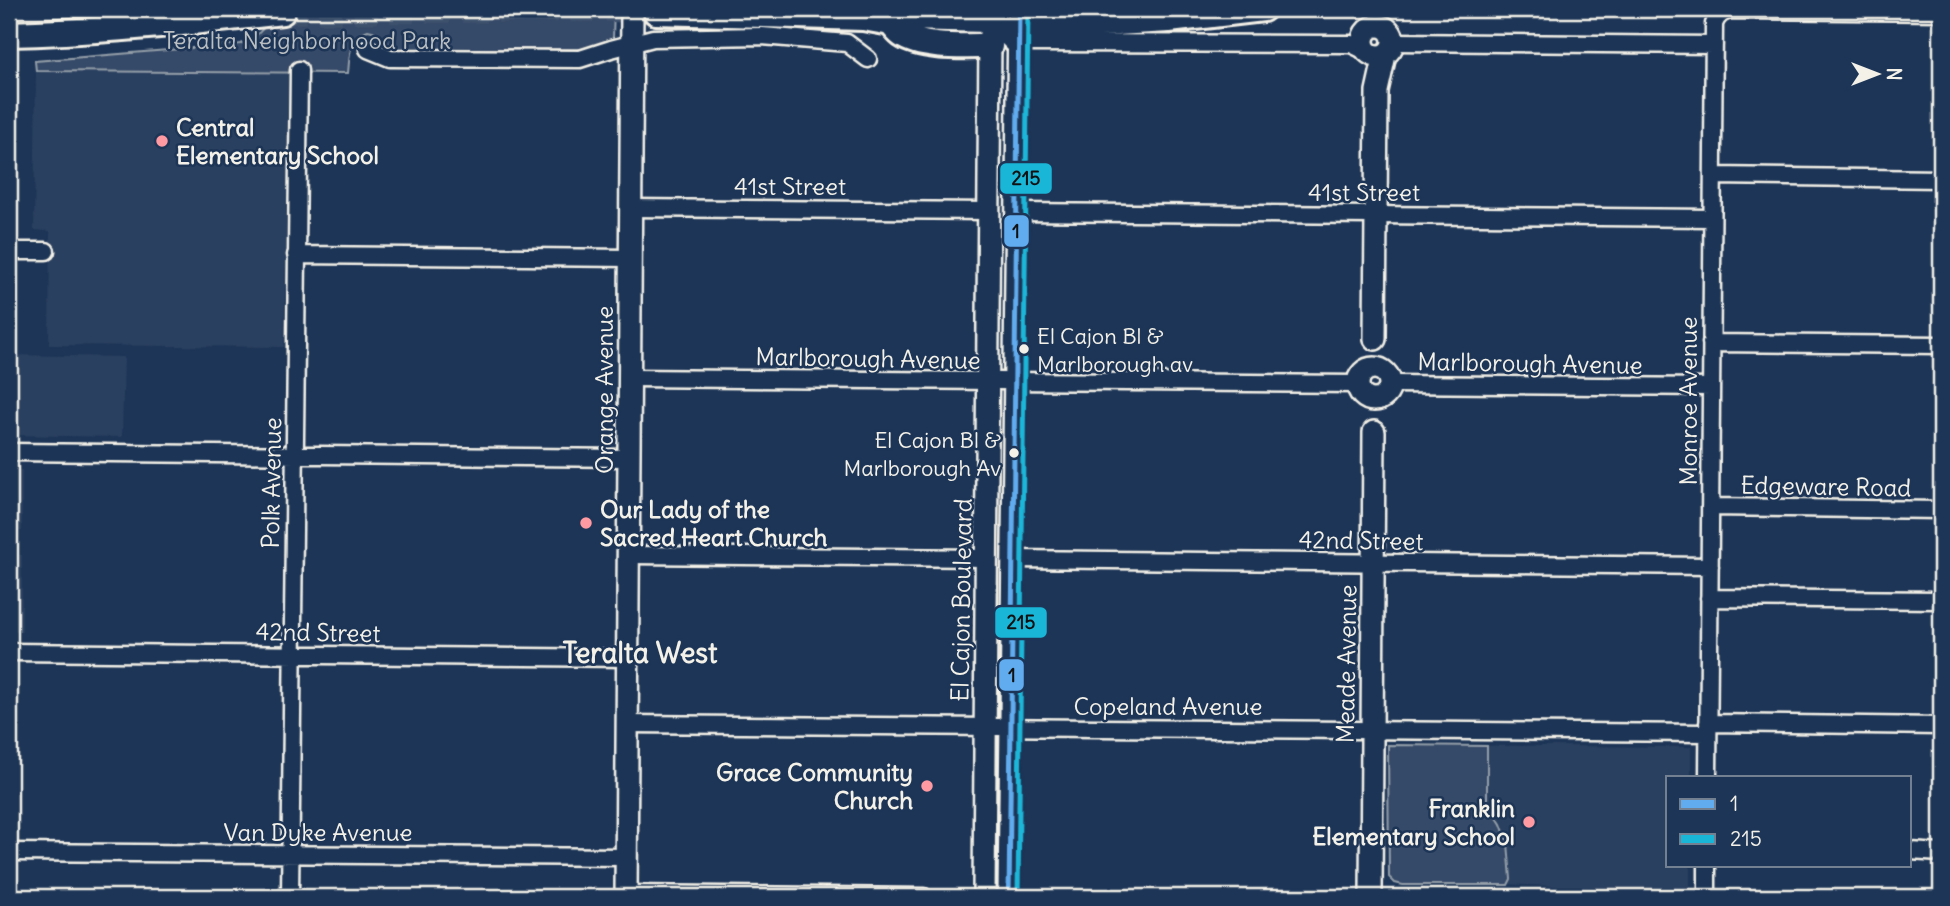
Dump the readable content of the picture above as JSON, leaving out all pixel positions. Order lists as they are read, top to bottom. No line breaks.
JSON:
{"streets":{"main road":["Orange Avenue","El Cajon Boulevard","Meade Avenue"],"street":["41st Street","Marlborough Avenue","Monroe Avenue","Polk Avenue","Edgeware Road","42nd Street","Copeland Avenue","Van Dyke Avenue"]},"crossings":[["41st Street","Orange Avenue"],["41st Street","Monroe Avenue"],["41st Street","El Cajon Boulevard"],["41st Street","Meade Avenue"],["Marlborough Avenue","Orange Avenue"],["Marlborough Avenue","Monroe Avenue"],["Marlborough Avenue","El Cajon Boulevard"],["Marlborough Avenue","Meade Avenue"],["Orange Avenue","42nd Street"],["Orange Avenue","Copeland Avenue"],["Orange Avenue","Van Dyke Avenue"],["Monroe Avenue","Edgeware Road"],["Monroe Avenue","42nd Street"],["Monroe Avenue","Copeland Avenue"],["Polk Avenue","42nd Street"],["Polk Avenue","Van Dyke Avenue"],["42nd Street","El Cajon Boulevard"],["42nd Street","Meade Avenue"],["El Cajon Boulevard","Copeland Avenue"],["Meade Avenue","Copeland Avenue"]],"districts":["Teralta West"],"parks":["Teralta Neighborhood Park"],"places":["Central Elementary School","El Cajon Bl & Marlborough av","El Cajon Bl & Marlborough Av","Our Lady of the Sacred Heart Church","Grace Community Church","Franklin Elementary School"],"lines":["transit line 1","transit line 215"],"legend":["1","215"],"north":"right"}
